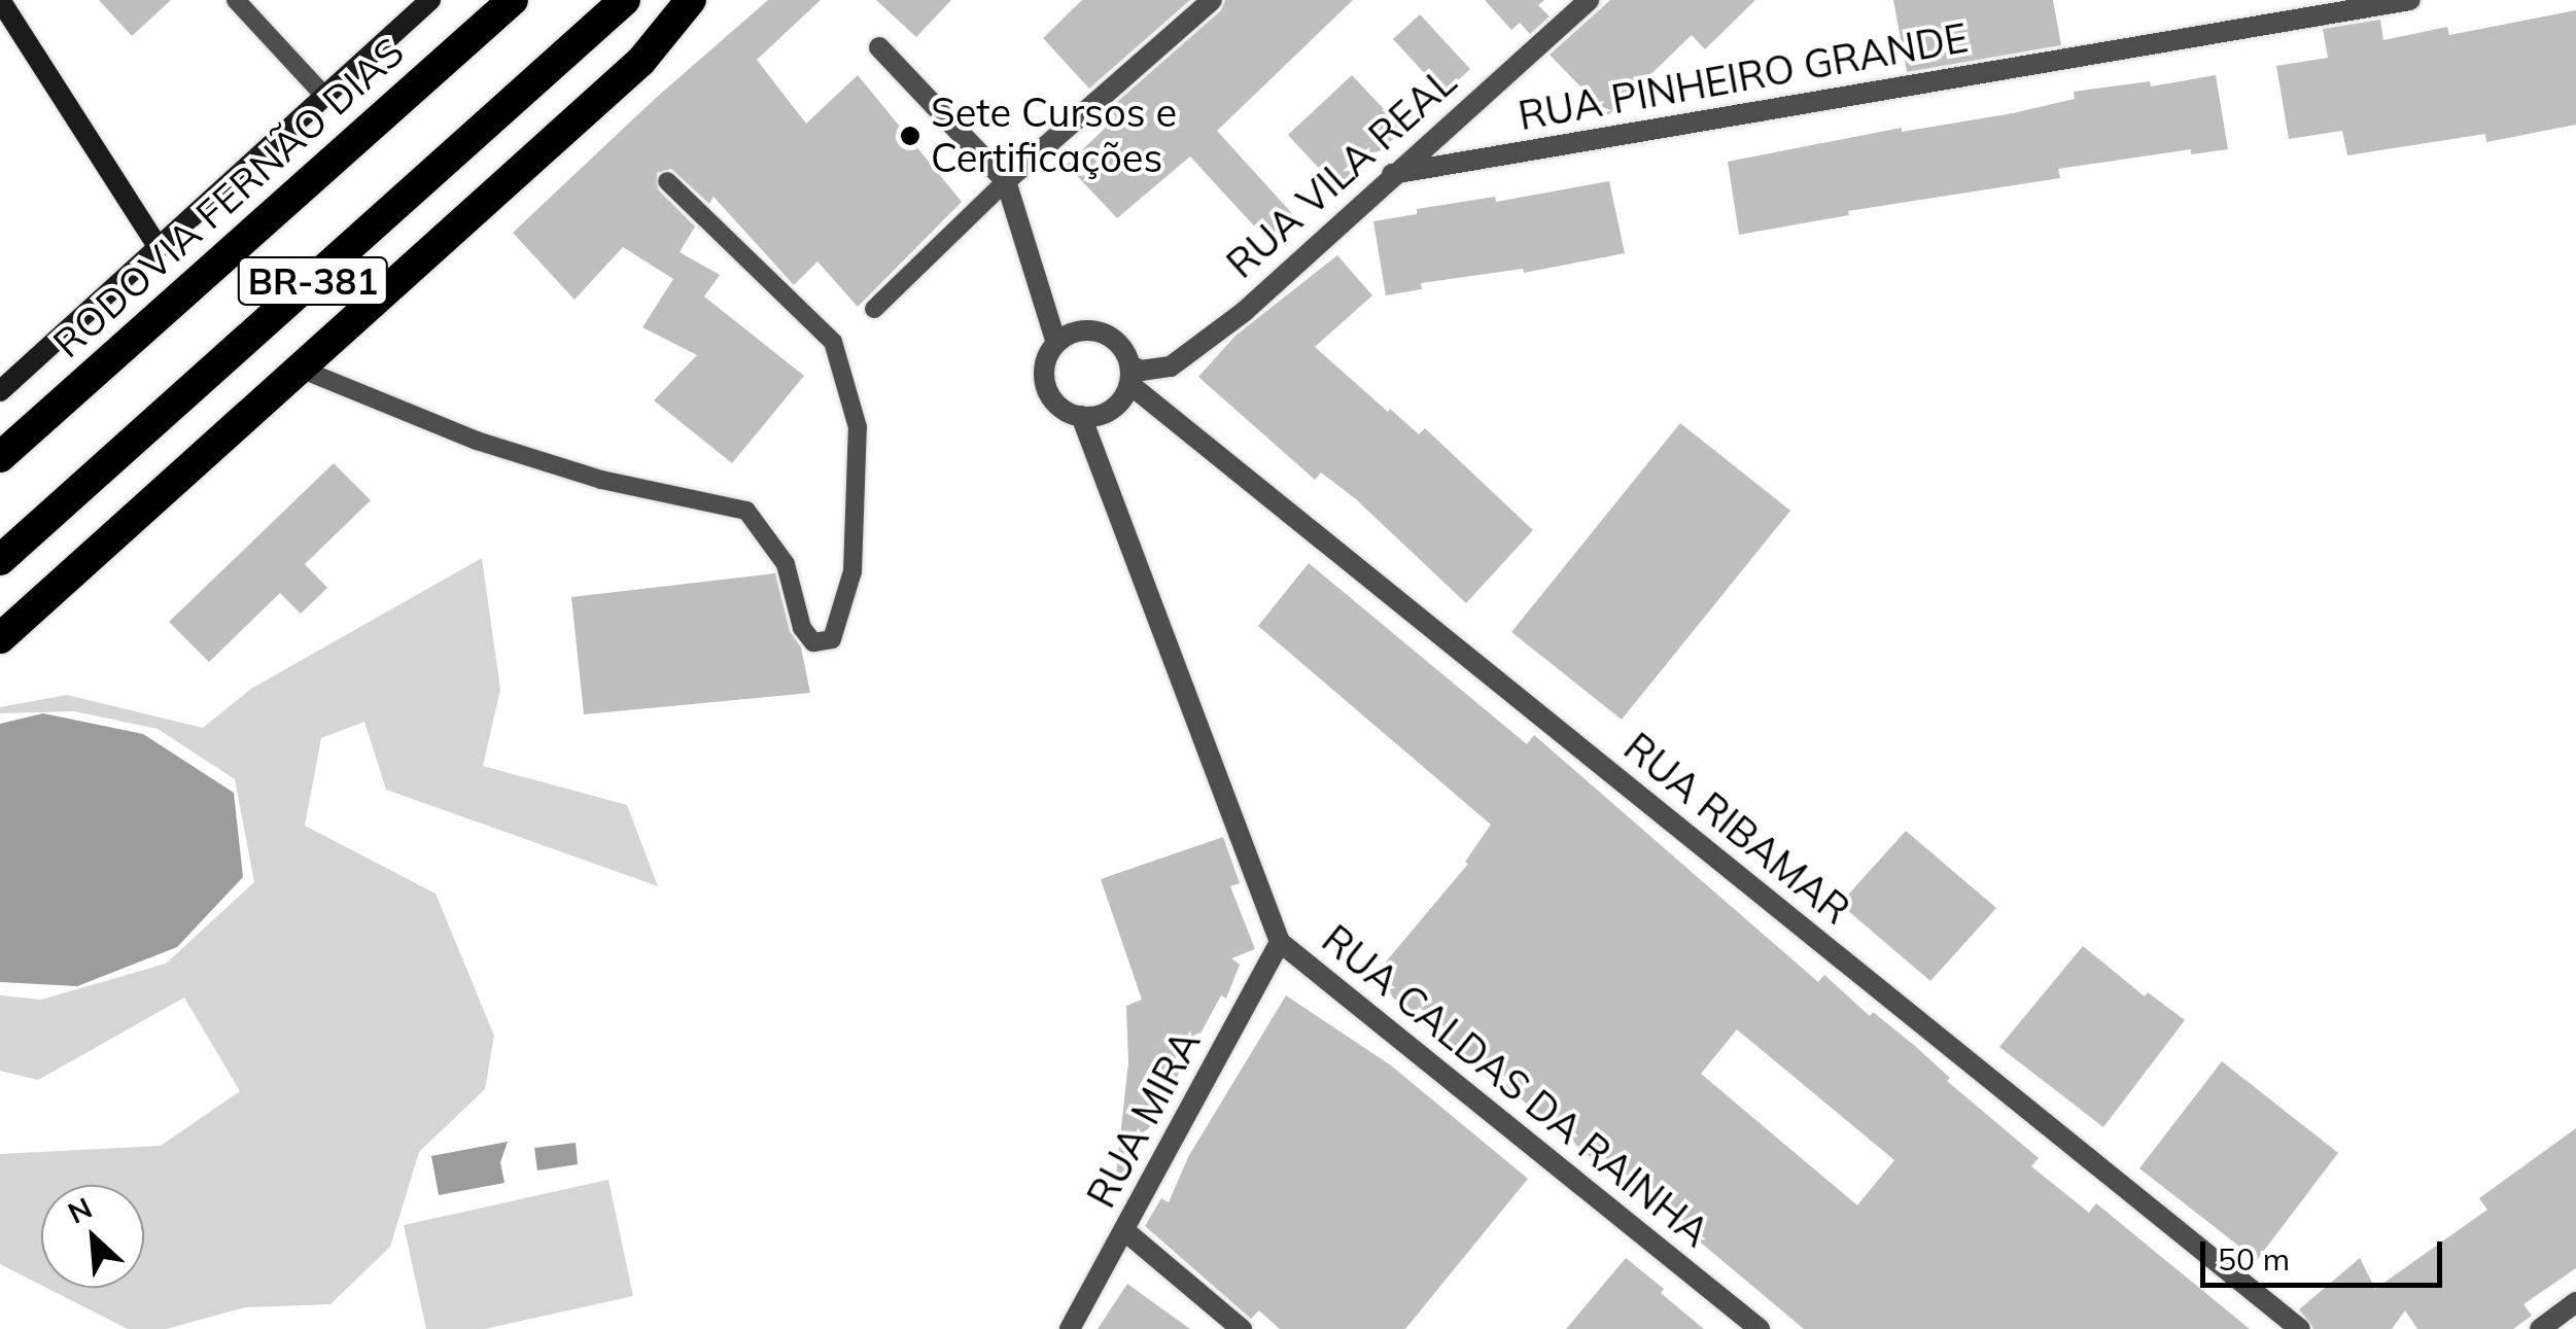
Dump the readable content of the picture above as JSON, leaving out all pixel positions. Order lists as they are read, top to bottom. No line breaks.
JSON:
{"streets":{"highway":["RODOVIA FERNÃO DIAS","BR-381"],"street":["RUA PINHEIRO GRANDE","RUA VILA REAL","RUA RIBAMAR","RUA CALDAS DA RAINHA","RUA MIRA"]},"crossings":[["RUA PINHEIRO GRANDE","RUA VILA REAL"],["RUA VILA REAL","RUA RIBAMAR"],["RUA VILA REAL","RUA CALDAS DA RAINHA"],["RUA RIBAMAR","RUA CALDAS DA RAINHA"],["RUA CALDAS DA RAINHA","RUA MIRA"]],"places":["Sete Cursos e Certificações"],"scale_bar":"50 m","north":"top left"}
